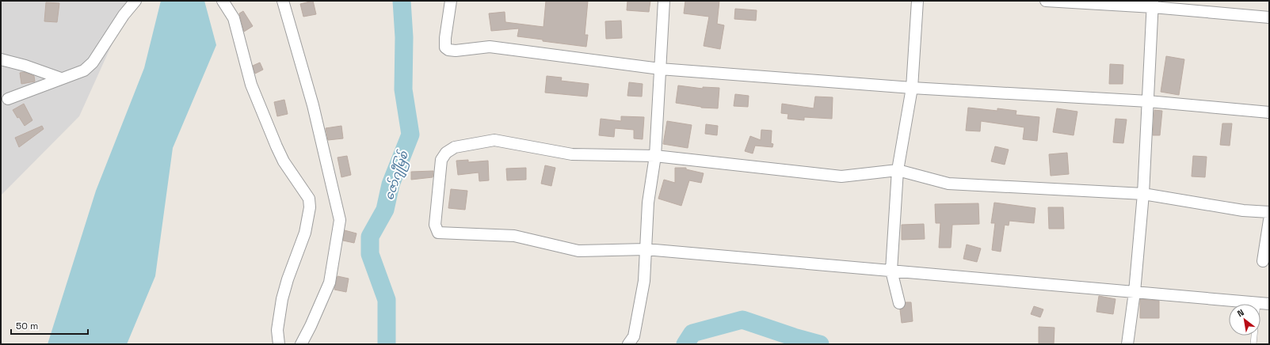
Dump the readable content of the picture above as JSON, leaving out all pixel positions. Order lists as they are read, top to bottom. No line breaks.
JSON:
{"water":["ဇော်ဂျီမြစ်"],"scale_bar":"50 m","north":"top left"}
